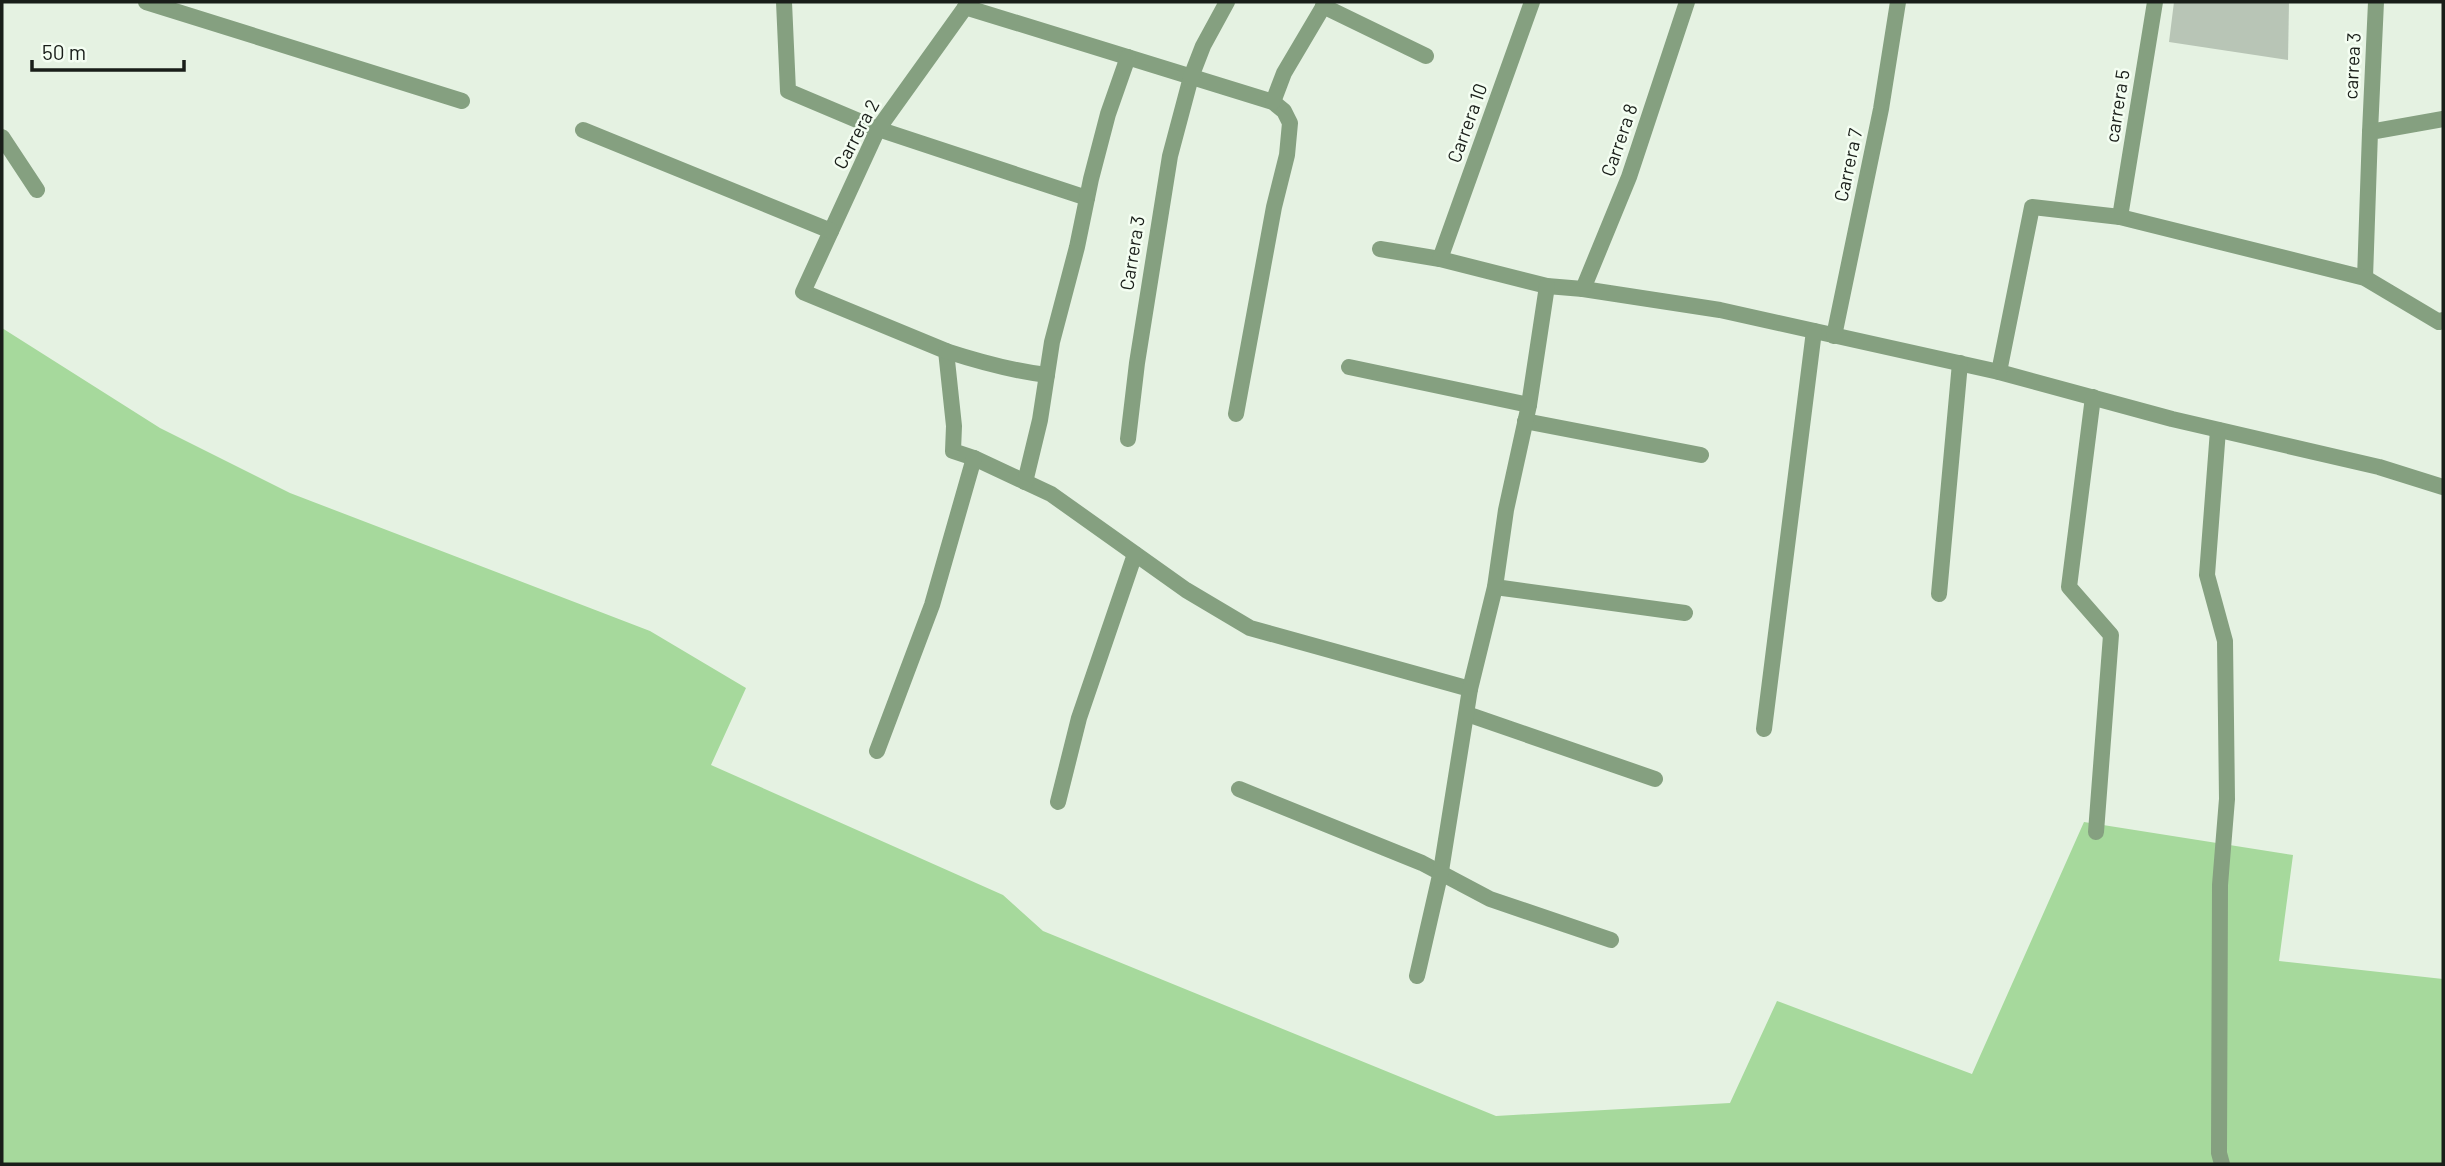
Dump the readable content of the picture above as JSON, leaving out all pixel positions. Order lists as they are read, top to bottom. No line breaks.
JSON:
{"streets":{"street":["carrea 3","carrera 5","Carrera 10","Carrera 2","Carrera 8","Carrera 7","Carrera 3"]},"scale_bar":"50 m"}
